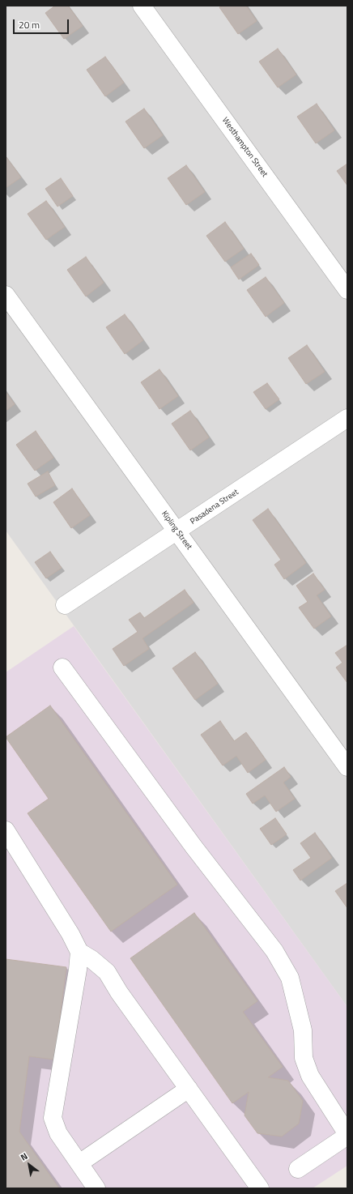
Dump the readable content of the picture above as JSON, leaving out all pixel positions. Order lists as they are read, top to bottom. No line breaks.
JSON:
{"streets":{"street":["Westhampton Street","Pasadena Street","Kipling Street"]},"crossings":[["Pasadena Street","Kipling Street"]],"scale_bar":"20 m","north":"top left"}
